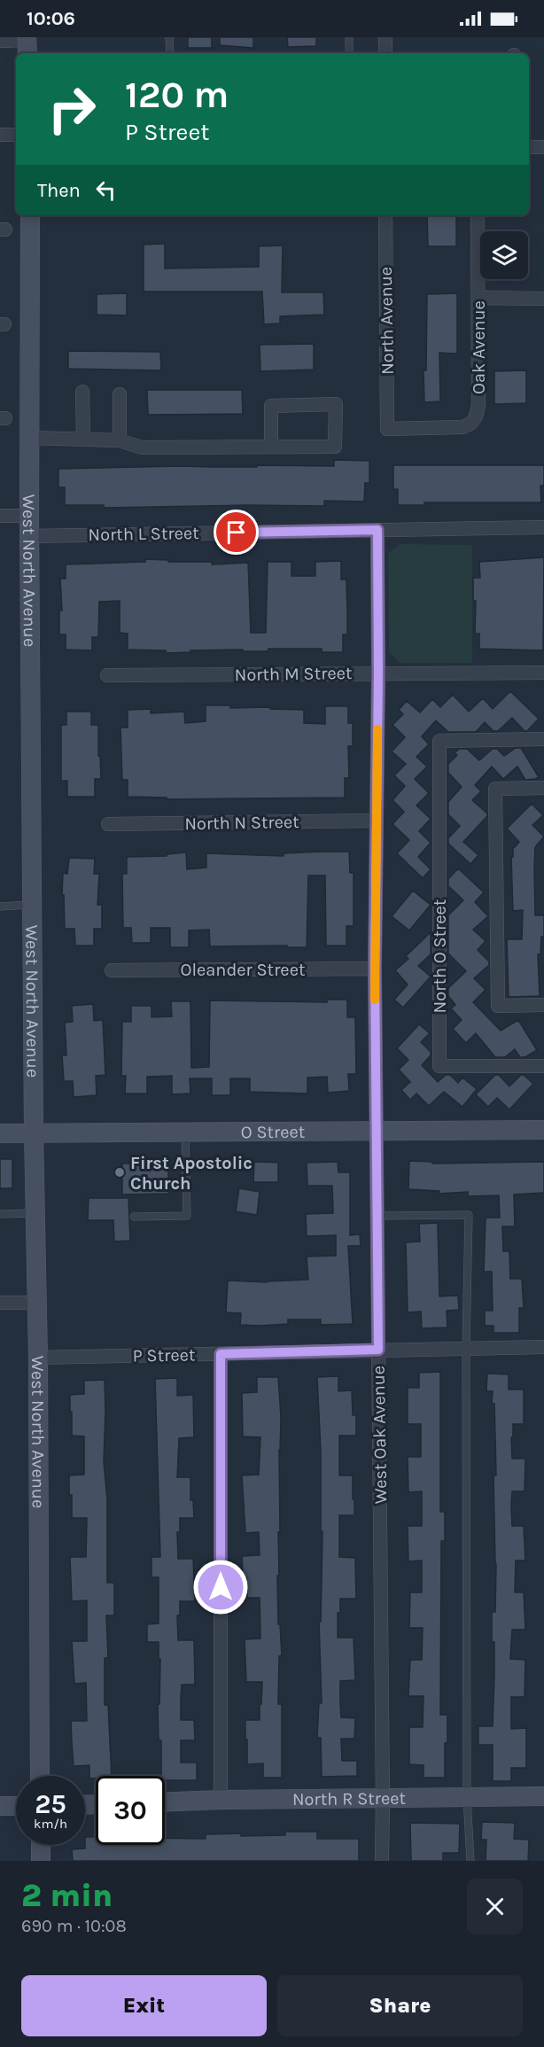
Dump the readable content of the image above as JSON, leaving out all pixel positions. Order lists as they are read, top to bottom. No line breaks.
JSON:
{"streets":{"street":["North Avenue","Oak Avenue","North L Street","West North Avenue","North M Street","North N Street","North O Street","Oleander Street","O Street","P Street","West Oak Avenue","North R Street"]},"crossings":[["North Avenue","Oak Avenue"],["North L Street","West North Avenue"],["North L Street","West Oak Avenue"],["West North Avenue","O Street"],["West North Avenue","P Street"],["North M Street","West Oak Avenue"],["North N Street","West Oak Avenue"],["Oleander Street","West Oak Avenue"],["O Street","West Oak Avenue"],["P Street","West Oak Avenue"],["West Oak Avenue","North R Street"]],"places":["First Apostolic Church"],"page":{"status":"10:06","turn":["120 m","P Street"],"then":"Then","speed":"25 km/h","limit":"30","heading":["2 min","690 m · 10:08"],"buttons":["Exit","Share"]}}
